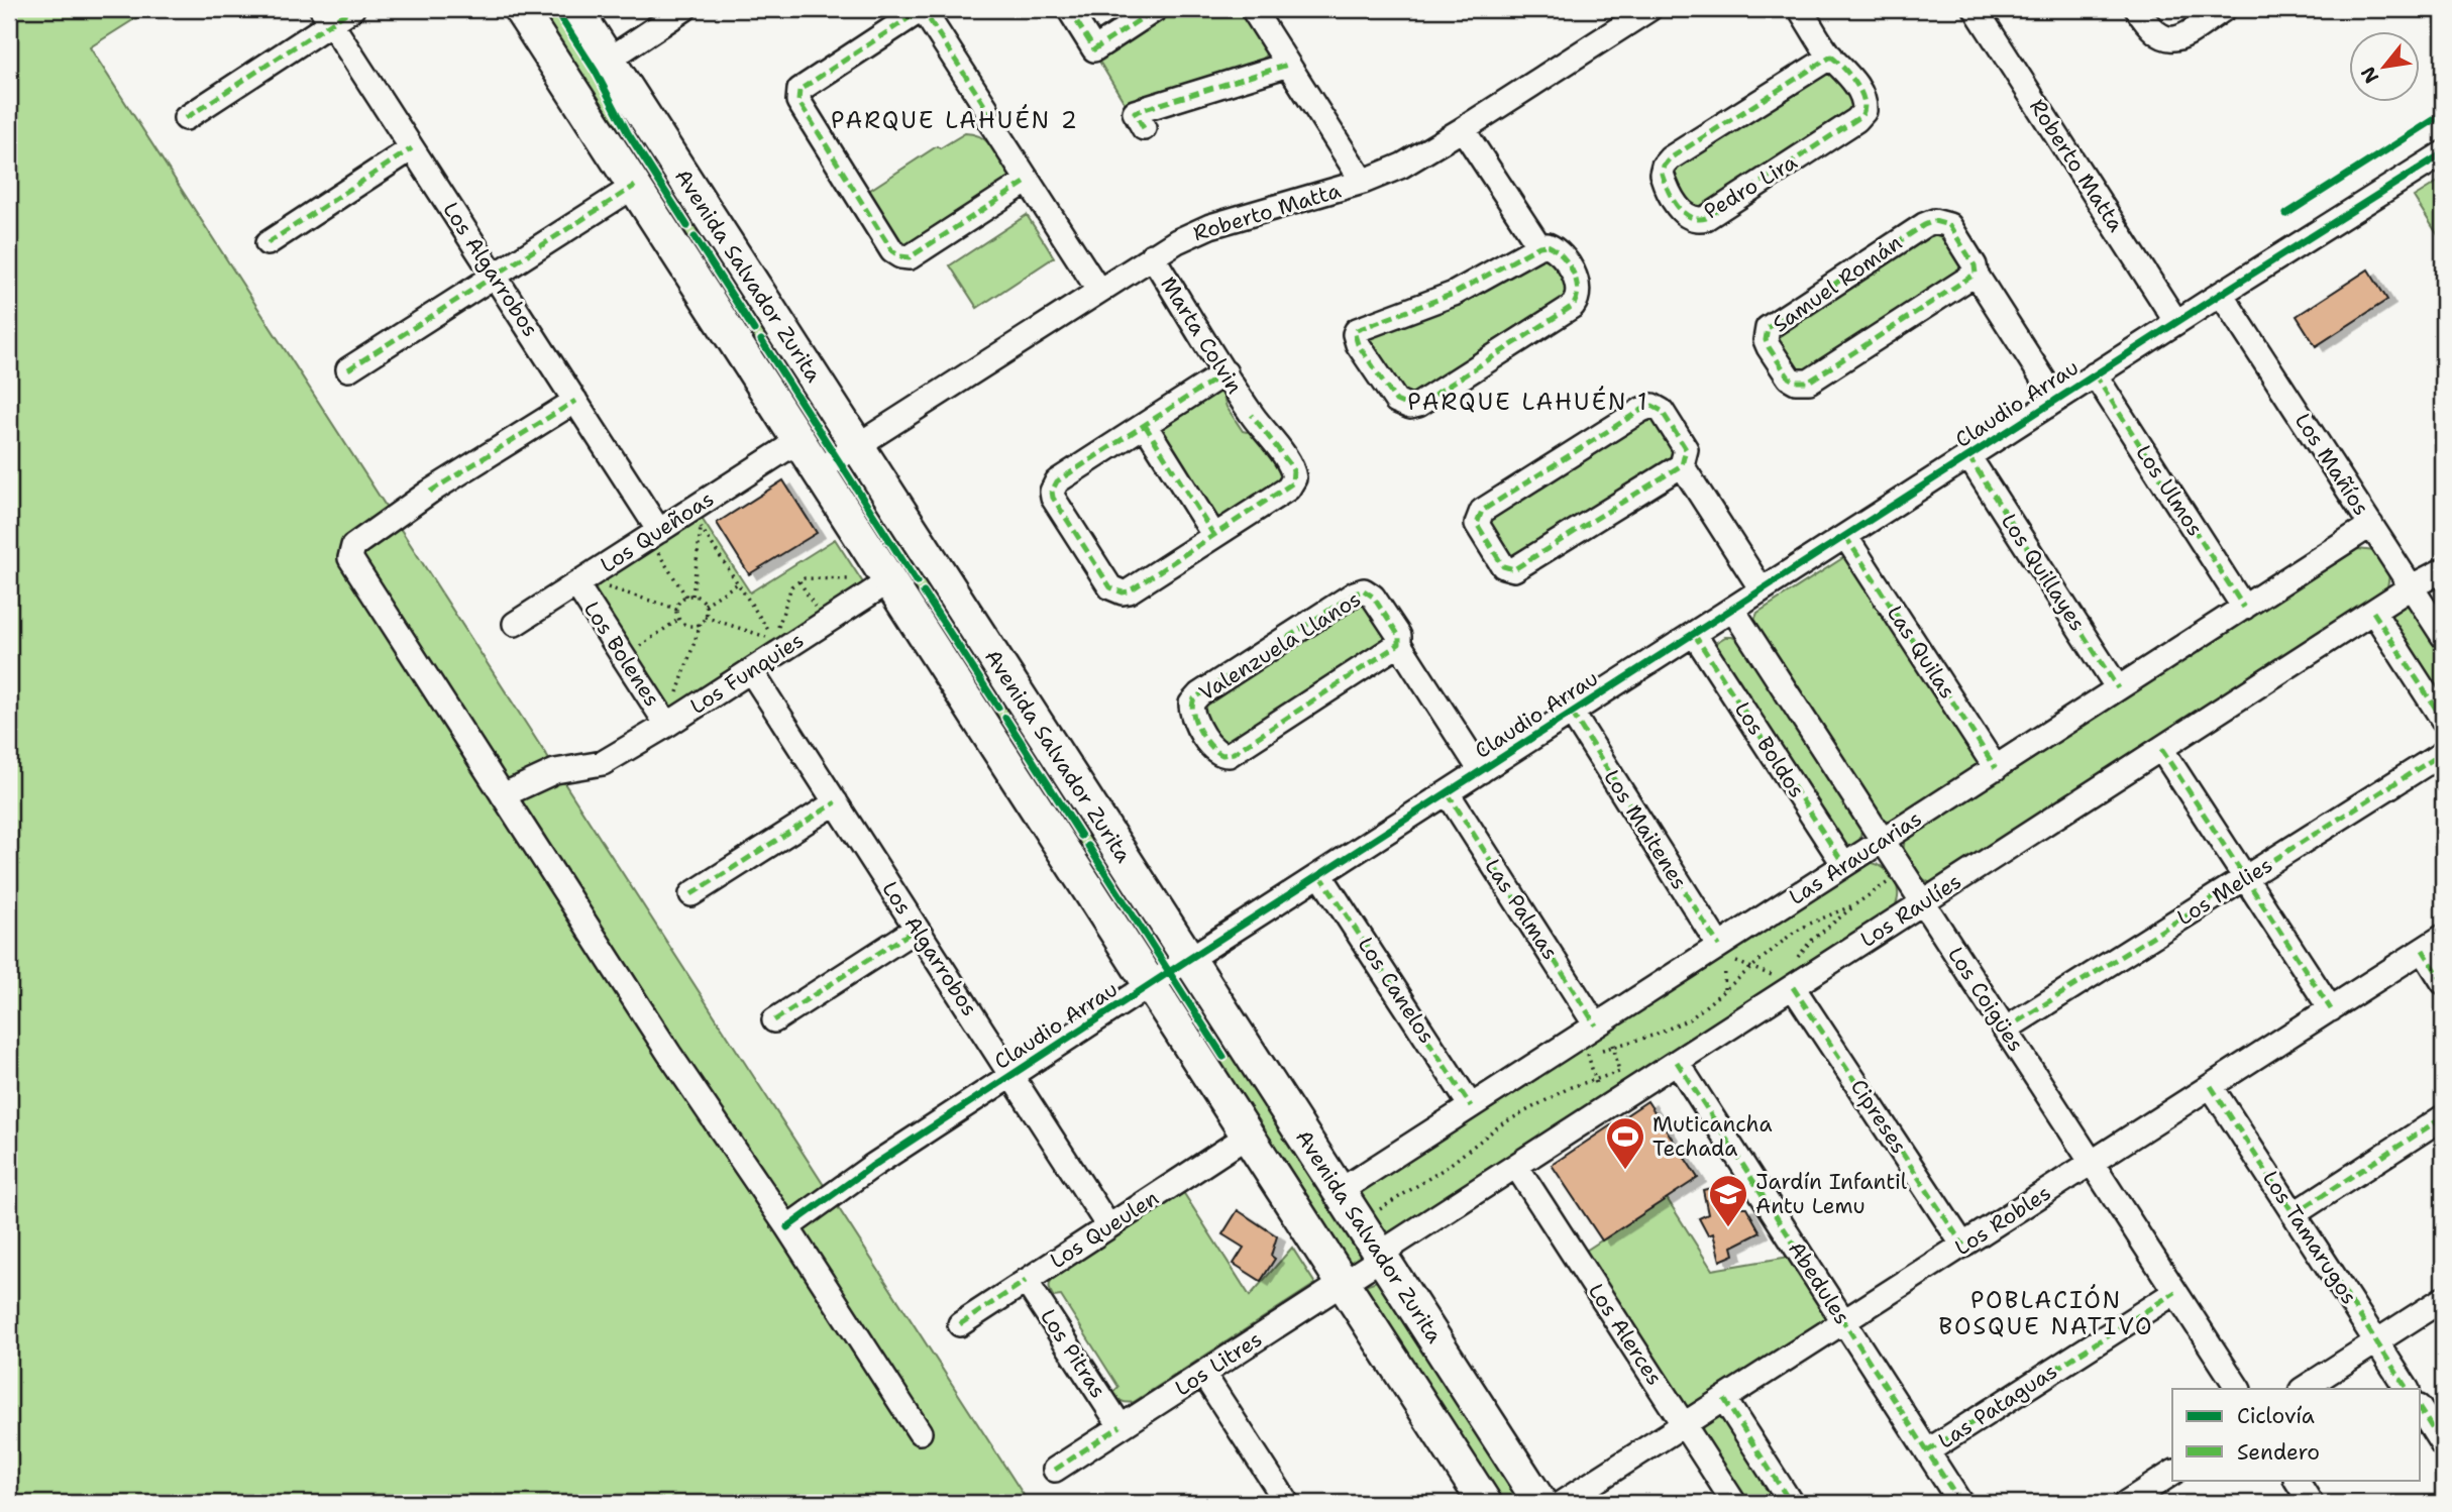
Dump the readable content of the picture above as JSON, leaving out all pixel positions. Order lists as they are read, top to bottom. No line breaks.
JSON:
{"streets":{"main road":["Avenida Salvador Zurita"],"street":["Roberto Matta","Pedro Lira","Los Algarrobos","Samuel Román","Marta Colvin","Claudio Arrau","Los Mañíos","Los Ulmos","Los Queñoas","Los Quillayes","Valenzuela Llanos","Las Quilas","Los Bolenes","Los Funquies","Los Boldos","Los Maitenes","Las Araucarias","Los Melies","Las Palmas","Los Raulíes","Los Canelos","Los Coigües","Cipreses","Los Robles","Los Queulen","Los Tamarugos","Abedules","Los Alerces","Los Pitras","Los Litres","Las Pataguas"]},"crossings":[["Roberto Matta","Avenida Salvador Zurita"],["Roberto Matta","Marta Colvin"],["Roberto Matta","Claudio Arrau"],["Los Algarrobos","Claudio Arrau"],["Los Algarrobos","Los Queñoas"],["Los Algarrobos","Los Funquies"],["Los Algarrobos","Los Queulen"],["Avenida Salvador Zurita","Claudio Arrau"],["Avenida Salvador Zurita","Las Araucarias"],["Avenida Salvador Zurita","Los Raulíes"],["Avenida Salvador Zurita","Los Litres"],["Samuel Román","Claudio Arrau"],["Claudio Arrau","Los Mañíos"],["Claudio Arrau","Los Ulmos"],["Claudio Arrau","Los Quillayes"],["Claudio Arrau","Valenzuela Llanos"],["Claudio Arrau","Las Quilas"],["Claudio Arrau","Los Boldos"],["Claudio Arrau","Los Maitenes"],["Claudio Arrau","Las Palmas"],["Claudio Arrau","Los Canelos"],["Claudio Arrau","Los Coigües"],["Los Mañíos","Las Araucarias"],["Los Mañíos","Los Raulíes"],["Los Ulmos","Las Araucarias"],["Los Queñoas","Los Bolenes"],["Los Quillayes","Las Araucarias"],["Las Quilas","Las Araucarias"],["Los Bolenes","Los Funquies"],["Los Boldos","Las Araucarias"],["Los Maitenes","Las Araucarias"],["Las Araucarias","Las Palmas"],["Las Araucarias","Los Canelos"],["Las Araucarias","Los Coigües"],["Los Melies","Los Coigües"],["Los Raulíes","Los Coigües"],["Los Raulíes","Cipreses"],["Los Raulíes","Abedules"],["Los Raulíes","Los Alerces"],["Los Raulíes","Los Litres"],["Los Coigües","Los Robles"],["Los Coigües","Las Pataguas"],["Cipreses","Los Robles"],["Los Robles","Los Tamarugos"],["Los Robles","Abedules"],["Los Robles","Los Alerces"],["Los Queulen","Los Pitras"],["Abedules","Las Pataguas"],["Los Pitras","Los Litres"]],"districts":["PARQUE LAHUÉN 2","PARQUE LAHUÉN 1","POBLACIÓN BOSQUE NATIVO"],"places":{"sports":["Muticancha Techada"],"school or university":["Jardín Infantil Antu Lemu"]},"legend":["Ciclovía","Sendero"],"north":"bottom left"}
